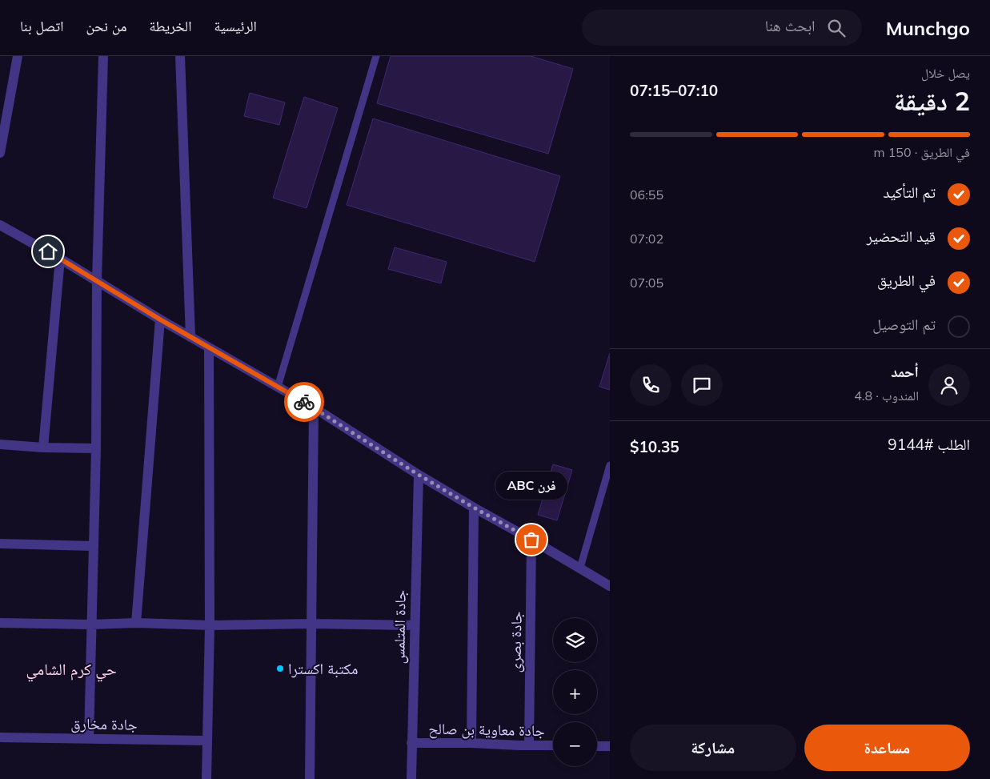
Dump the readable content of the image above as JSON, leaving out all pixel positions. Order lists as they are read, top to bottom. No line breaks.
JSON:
{"streets":{"street":["جادة المتلمس","جادة بصرى","جادة مخارق","جادة معاوية بن صالح"]},"crossings":[["جادة المتلمس","جادة معاوية بن صالح"],["جادة بصرى","جادة معاوية بن صالح"]],"districts":["حي كرم الشامي"],"places":["فرن ABC","مكتبة اكسترا"],"page":{"header":"Munchgo","search":"ابحث هنا","nav":["الرئيسية","الخريطة","من نحن","اتصل بنا"],"heading":["2 دقيقة","يصل خلال","07:10–07:15"],"panel":["أحمد","المندوب · 4.8","الطلب #9144","$10.35"],"bar":"في الطريق · 150 m","list":[["تم التأكيد","06:55"],["قيد التحضير","07:02"],["في الطريق","07:05"],"تم التوصيل"],"bubble":"فرن ABC","map_buttons":["+","−"],"buttons":["مساعدة","مشاركة"]}}
